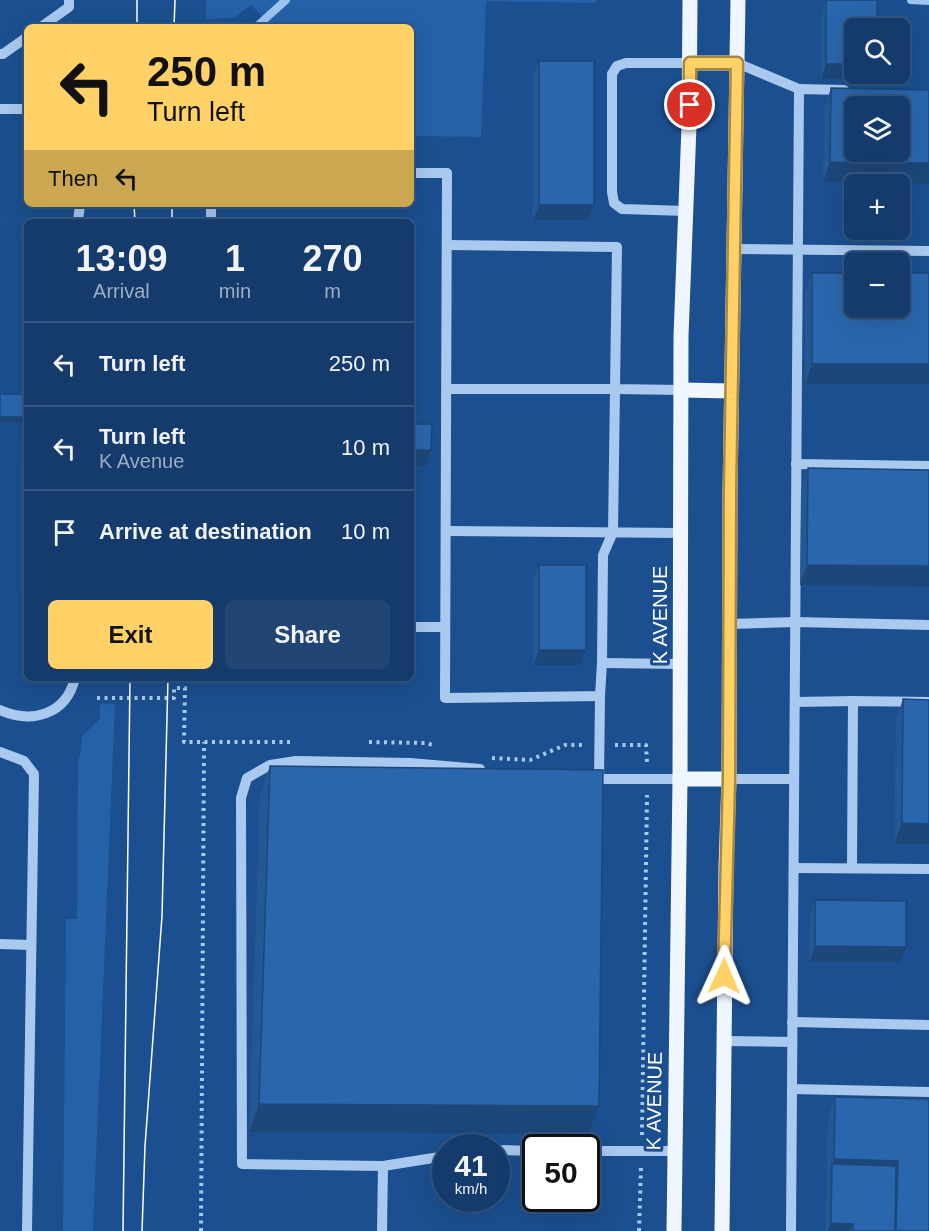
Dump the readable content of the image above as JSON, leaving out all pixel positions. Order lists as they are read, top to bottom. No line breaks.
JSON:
{"streets":{"main road":["K AVENUE"]},"page":{"map_buttons":["+","−"],"turn":["250 m","Turn left"],"then":"Then","eta":["13:09","Arrival","1","min","270","m"],"list":[{"name":"Turn left","value":"250 m"},{"name":"Turn left","note":"K Avenue","value":"10 m"},{"name":"Arrive at destination","value":"10 m"}],"buttons":["Exit","Share"],"speed":"41 km/h","limit":"50"}}
